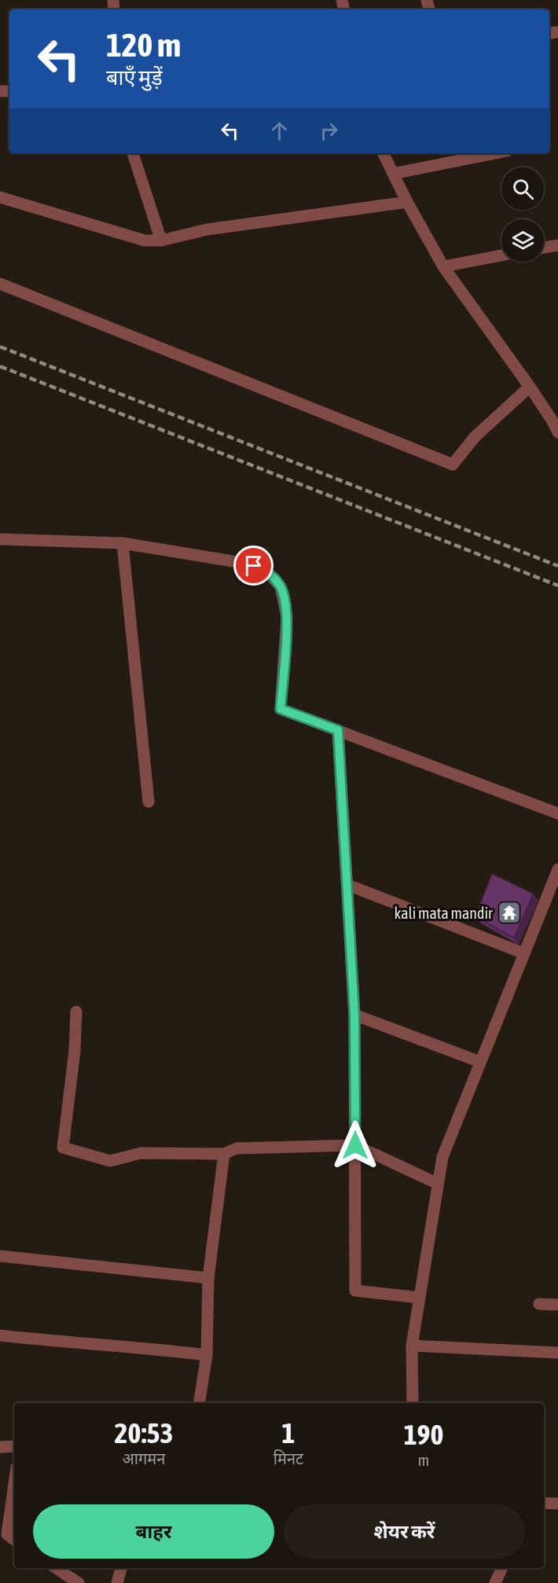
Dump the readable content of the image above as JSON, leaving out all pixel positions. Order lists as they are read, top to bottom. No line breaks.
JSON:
{"places":{"temple":["kali mata mandir"]},"page":{"turn":["120 m","बाएँ मुड़ें"],"eta":["20:53","आगमन","1","मिनट","190","m"],"buttons":["बाहर","शेयर करें"]}}
